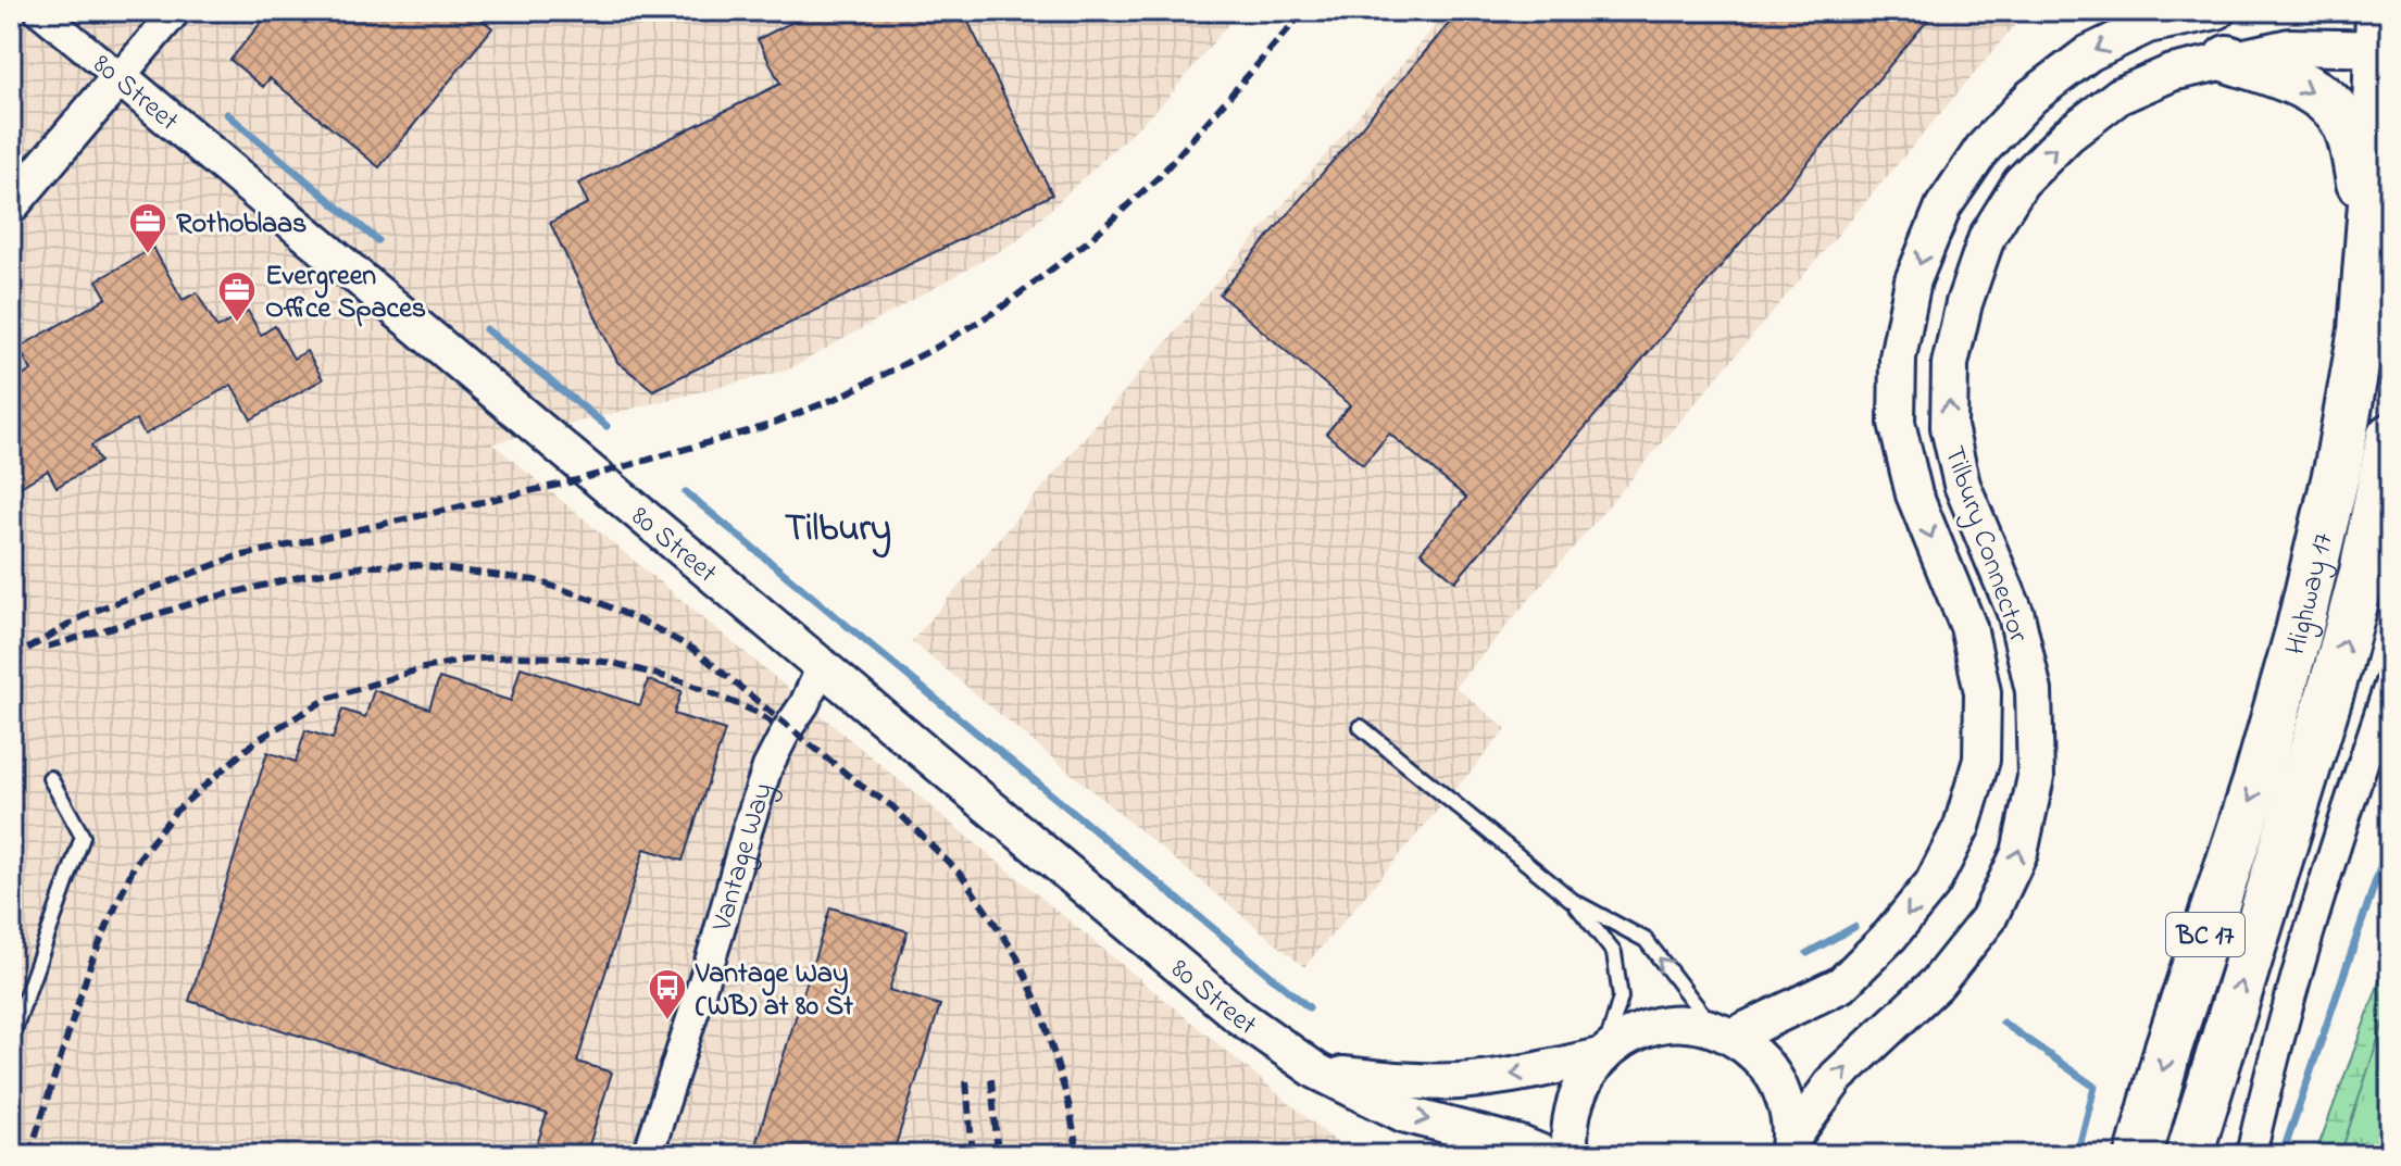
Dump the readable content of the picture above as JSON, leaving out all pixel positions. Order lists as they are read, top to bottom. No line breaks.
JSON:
{"streets":{"highway":["Highway 17","BC 17"],"street":["80 Street","Tilbury Connector","Vantage Way"]},"crossings":[["80 Street","Vantage Way"],["Tilbury Connector","Highway 17"]],"districts":["Tilbury"],"places":{"office":["Rothoblaas","Evergreen Office Spaces"],"bus stop":["Vantage Way (WB) at 80 St"]}}
